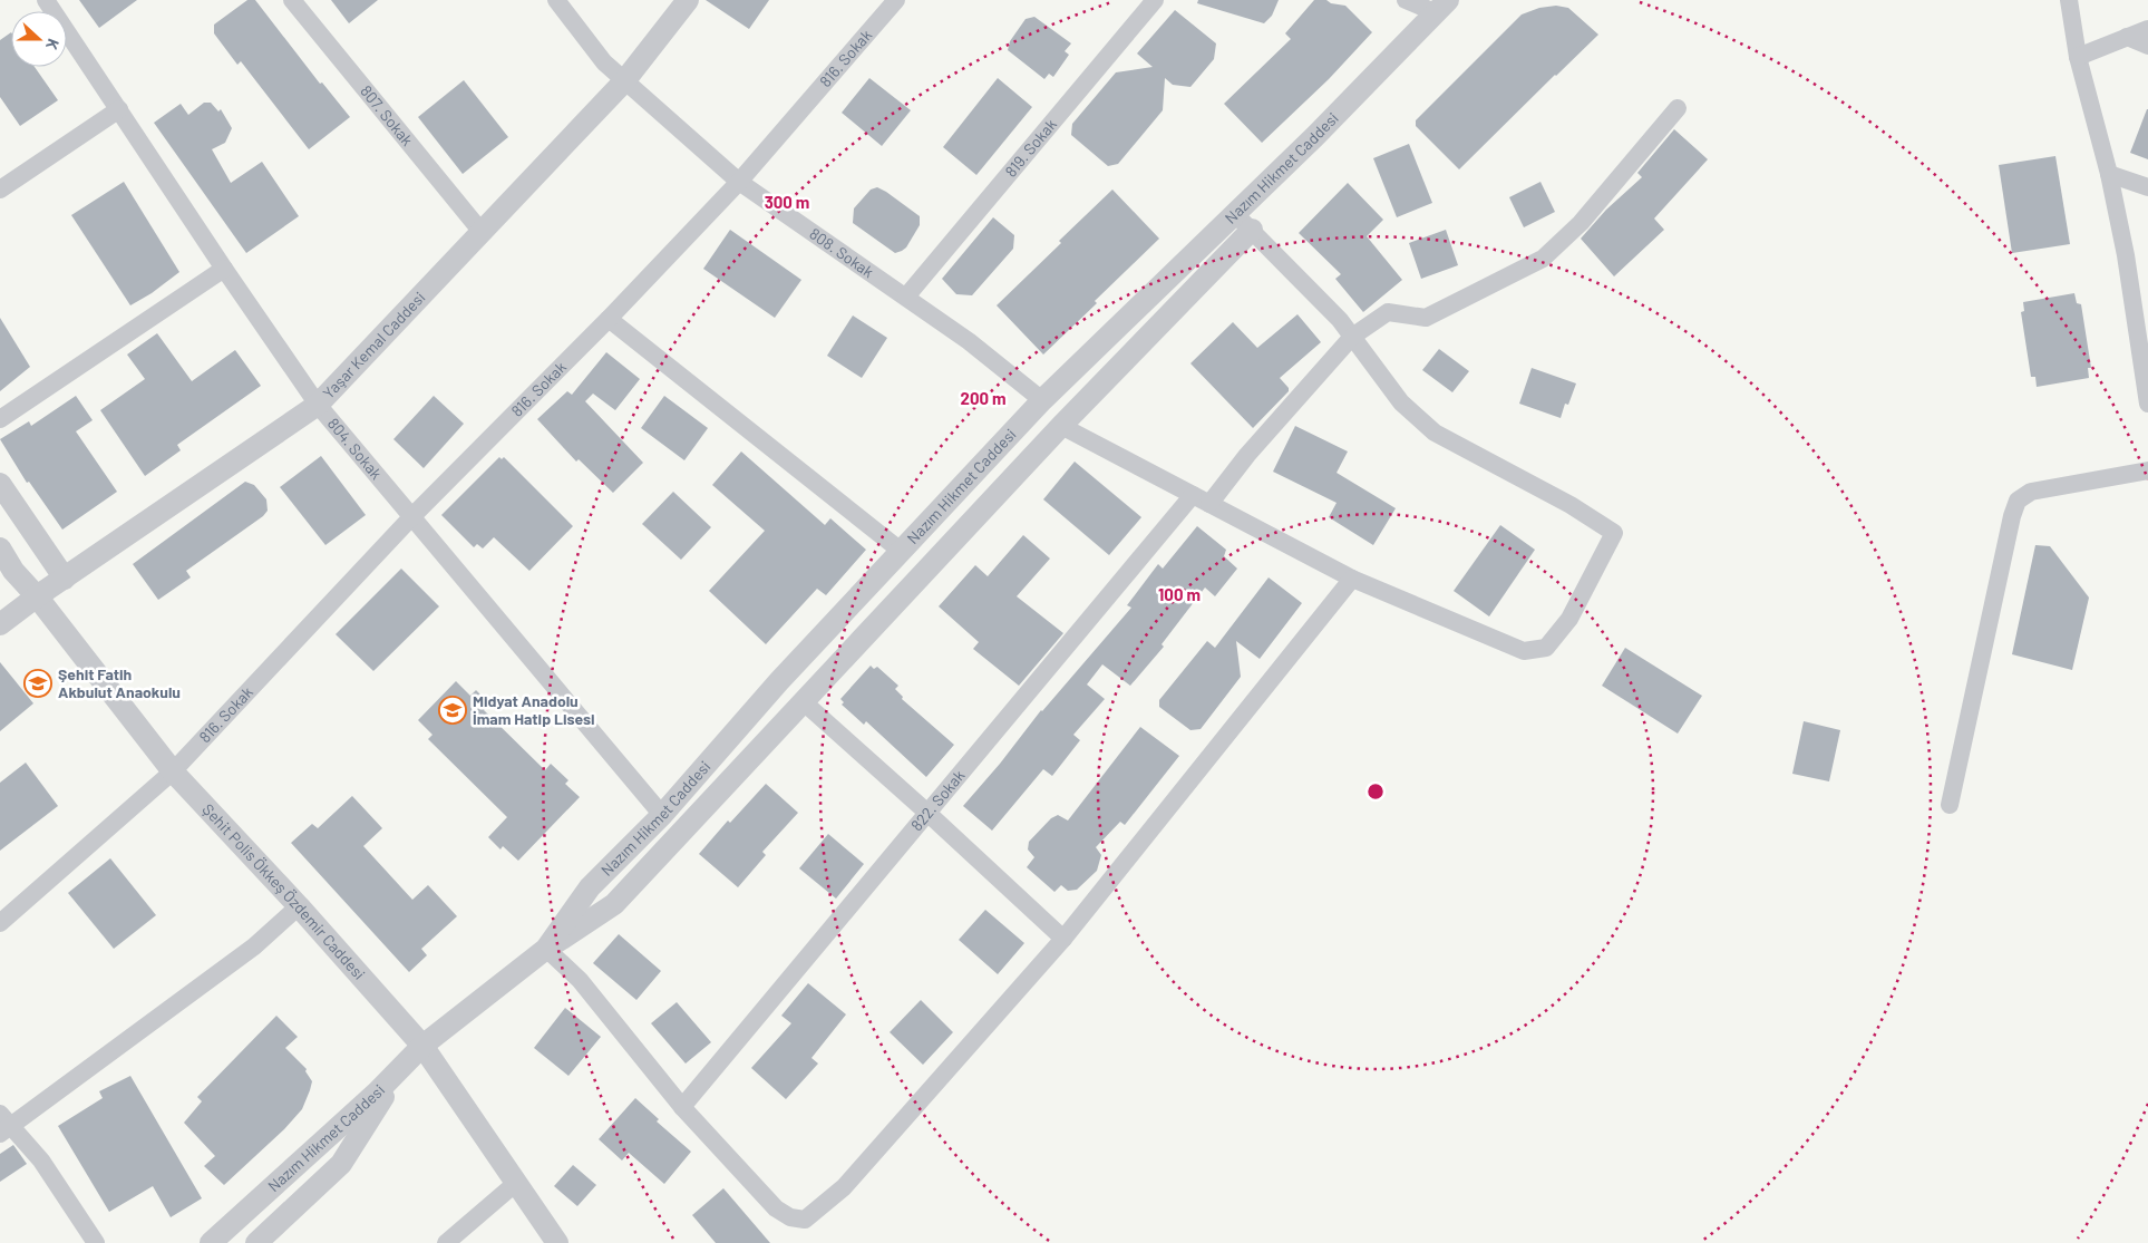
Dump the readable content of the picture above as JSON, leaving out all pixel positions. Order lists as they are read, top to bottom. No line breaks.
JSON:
{"streets":{"street":["816. Sokak","807. Sokak","819. Sokak","Nazım Hikmet Caddesi","808. Sokak","Yaşar Kemal Caddesi","804. Sokak","822. Sokak","Şehit Polis Ökkeş Özdemir Caddesi"]},"crossings":[["816. Sokak","808. Sokak"],["816. Sokak","804. Sokak"],["816. Sokak","Şehit Polis Ökkeş Özdemir Caddesi"],["807. Sokak","Yaşar Kemal Caddesi"],["819. Sokak","808. Sokak"],["Nazım Hikmet Caddesi","808. Sokak"],["Nazım Hikmet Caddesi","804. Sokak"],["Nazım Hikmet Caddesi","Şehit Polis Ökkeş Özdemir Caddesi"],["808. Sokak","Yaşar Kemal Caddesi"],["Yaşar Kemal Caddesi","804. Sokak"],["Yaşar Kemal Caddesi","Şehit Polis Ökkeş Özdemir Caddesi"]],"places":{"school or university":["Şehit Fatih Akbulut Anaokulu","Midyat Anadolu İmam Hatip Lisesi"]},"north":"right","rings":["300 m","200 m","100 m"]}
